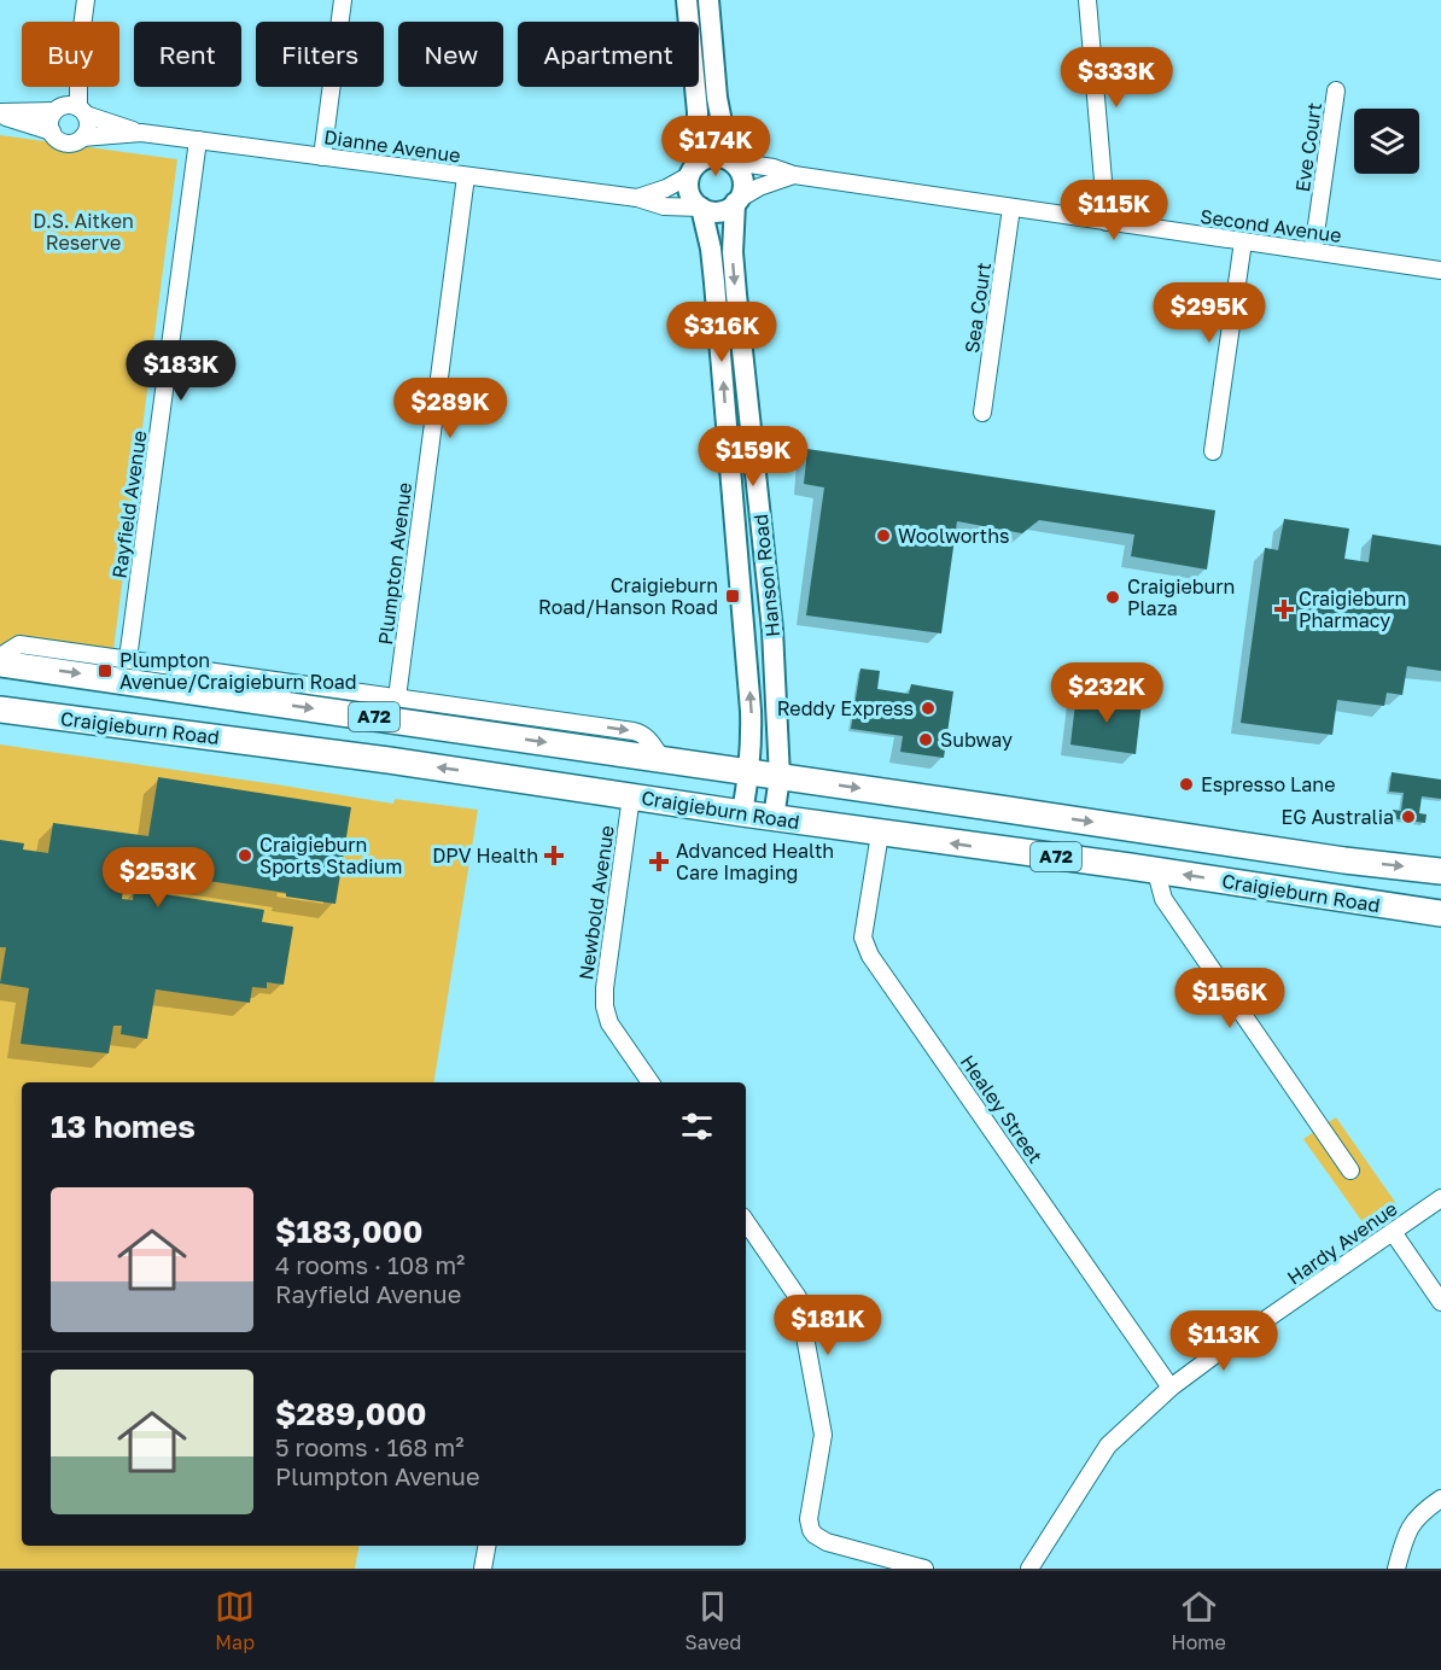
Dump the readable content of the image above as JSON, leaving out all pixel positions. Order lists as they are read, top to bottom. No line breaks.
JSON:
{"streets":{"main road":["A72","Craigieburn Road"],"street":["Dianne Avenue","Eve Court","Second Avenue","Sea Court","Rayfield Avenue","Plumpton Avenue","Hanson Road","Newbold Avenue","Healey Street","Hardy Avenue"]},"crossings":[["Dianne Avenue","Second Avenue"],["Dianne Avenue","Rayfield Avenue"],["Dianne Avenue","Plumpton Avenue"],["Dianne Avenue","Hanson Road"],["Eve Court","Second Avenue"],["Second Avenue","Sea Court"],["Second Avenue","Hanson Road"],["Rayfield Avenue","Craigieburn Road"],["Plumpton Avenue","Craigieburn Road"],["Hanson Road","Craigieburn Road"],["Craigieburn Road","Newbold Avenue"],["Craigieburn Road","Healey Street"],["Healey Street","Hardy Avenue"]],"parks":["D.S. Aitken Reserve"],"places":{"other":["Woolworths","Craigieburn Plaza","Reddy Express","Subway","Espresso Lane","EG Australia","Craigieburn Sports Stadium"],"transit":["Craigieburn Road/Hanson Road","Plumpton Avenue/Craigieburn Road"],"health":["Craigieburn Pharmacy","DPV Health","Advanced Health Care Imaging"]},"page":{"chip":["Buy","Rent","Filters","New","Apartment"],"price":["$333K","$174K","$115K","$295K","$316K","$183K","$289K","$159K","$232K","$253K","$156K","$181K","$113K"],"heading":"13 homes","list":[{"name":"$183,000","note":"4 rooms · 108 m² · Rayfield Avenue"},{"name":"$289,000","note":"5 rooms · 168 m² · Plumpton Avenue"}],"tabs":["Map","Saved","Home"]}}
